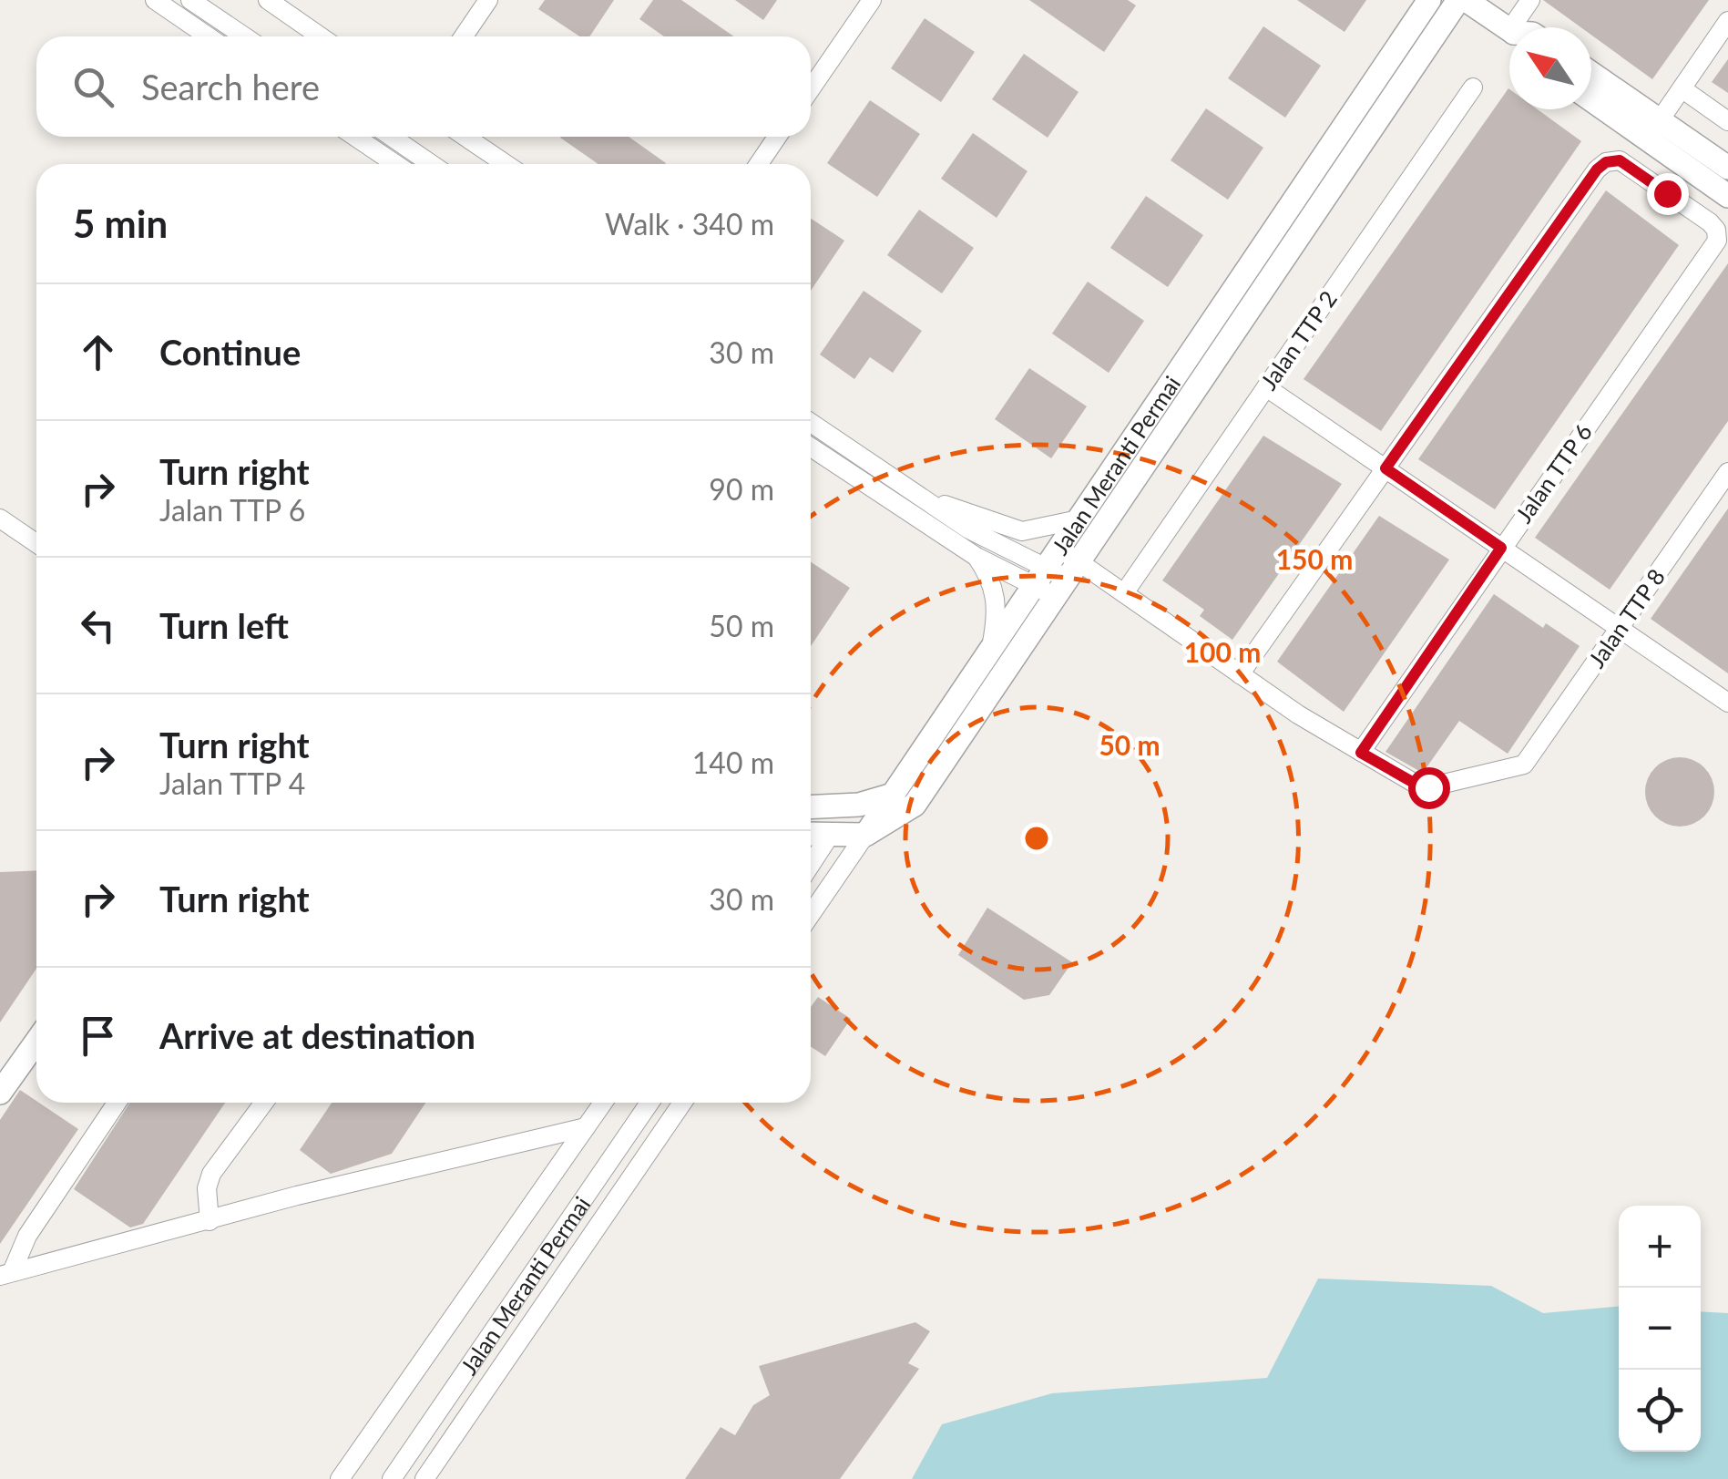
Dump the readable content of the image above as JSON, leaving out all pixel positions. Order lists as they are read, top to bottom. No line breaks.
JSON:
{"streets":{"street":["Jalan TTP 2","Jalan Meranti Permai","Jalan TTP 6","Jalan TTP 8"]},"crossings":[["Jalan TTP 6","Jalan TTP 8"]],"north":"top left","page":{"search":"Search here","heading":["5 min","Walk · 340 m"],"list":[["Continue","30 m"],["Turn right","Jalan TTP 6","90 m"],["Turn left","50 m"],["Turn right","Jalan TTP 4","140 m"],["Turn right","30 m"],"Arrive at destination"],"map_buttons":["+","−"]},"rings":["150 m","100 m","50 m"]}
